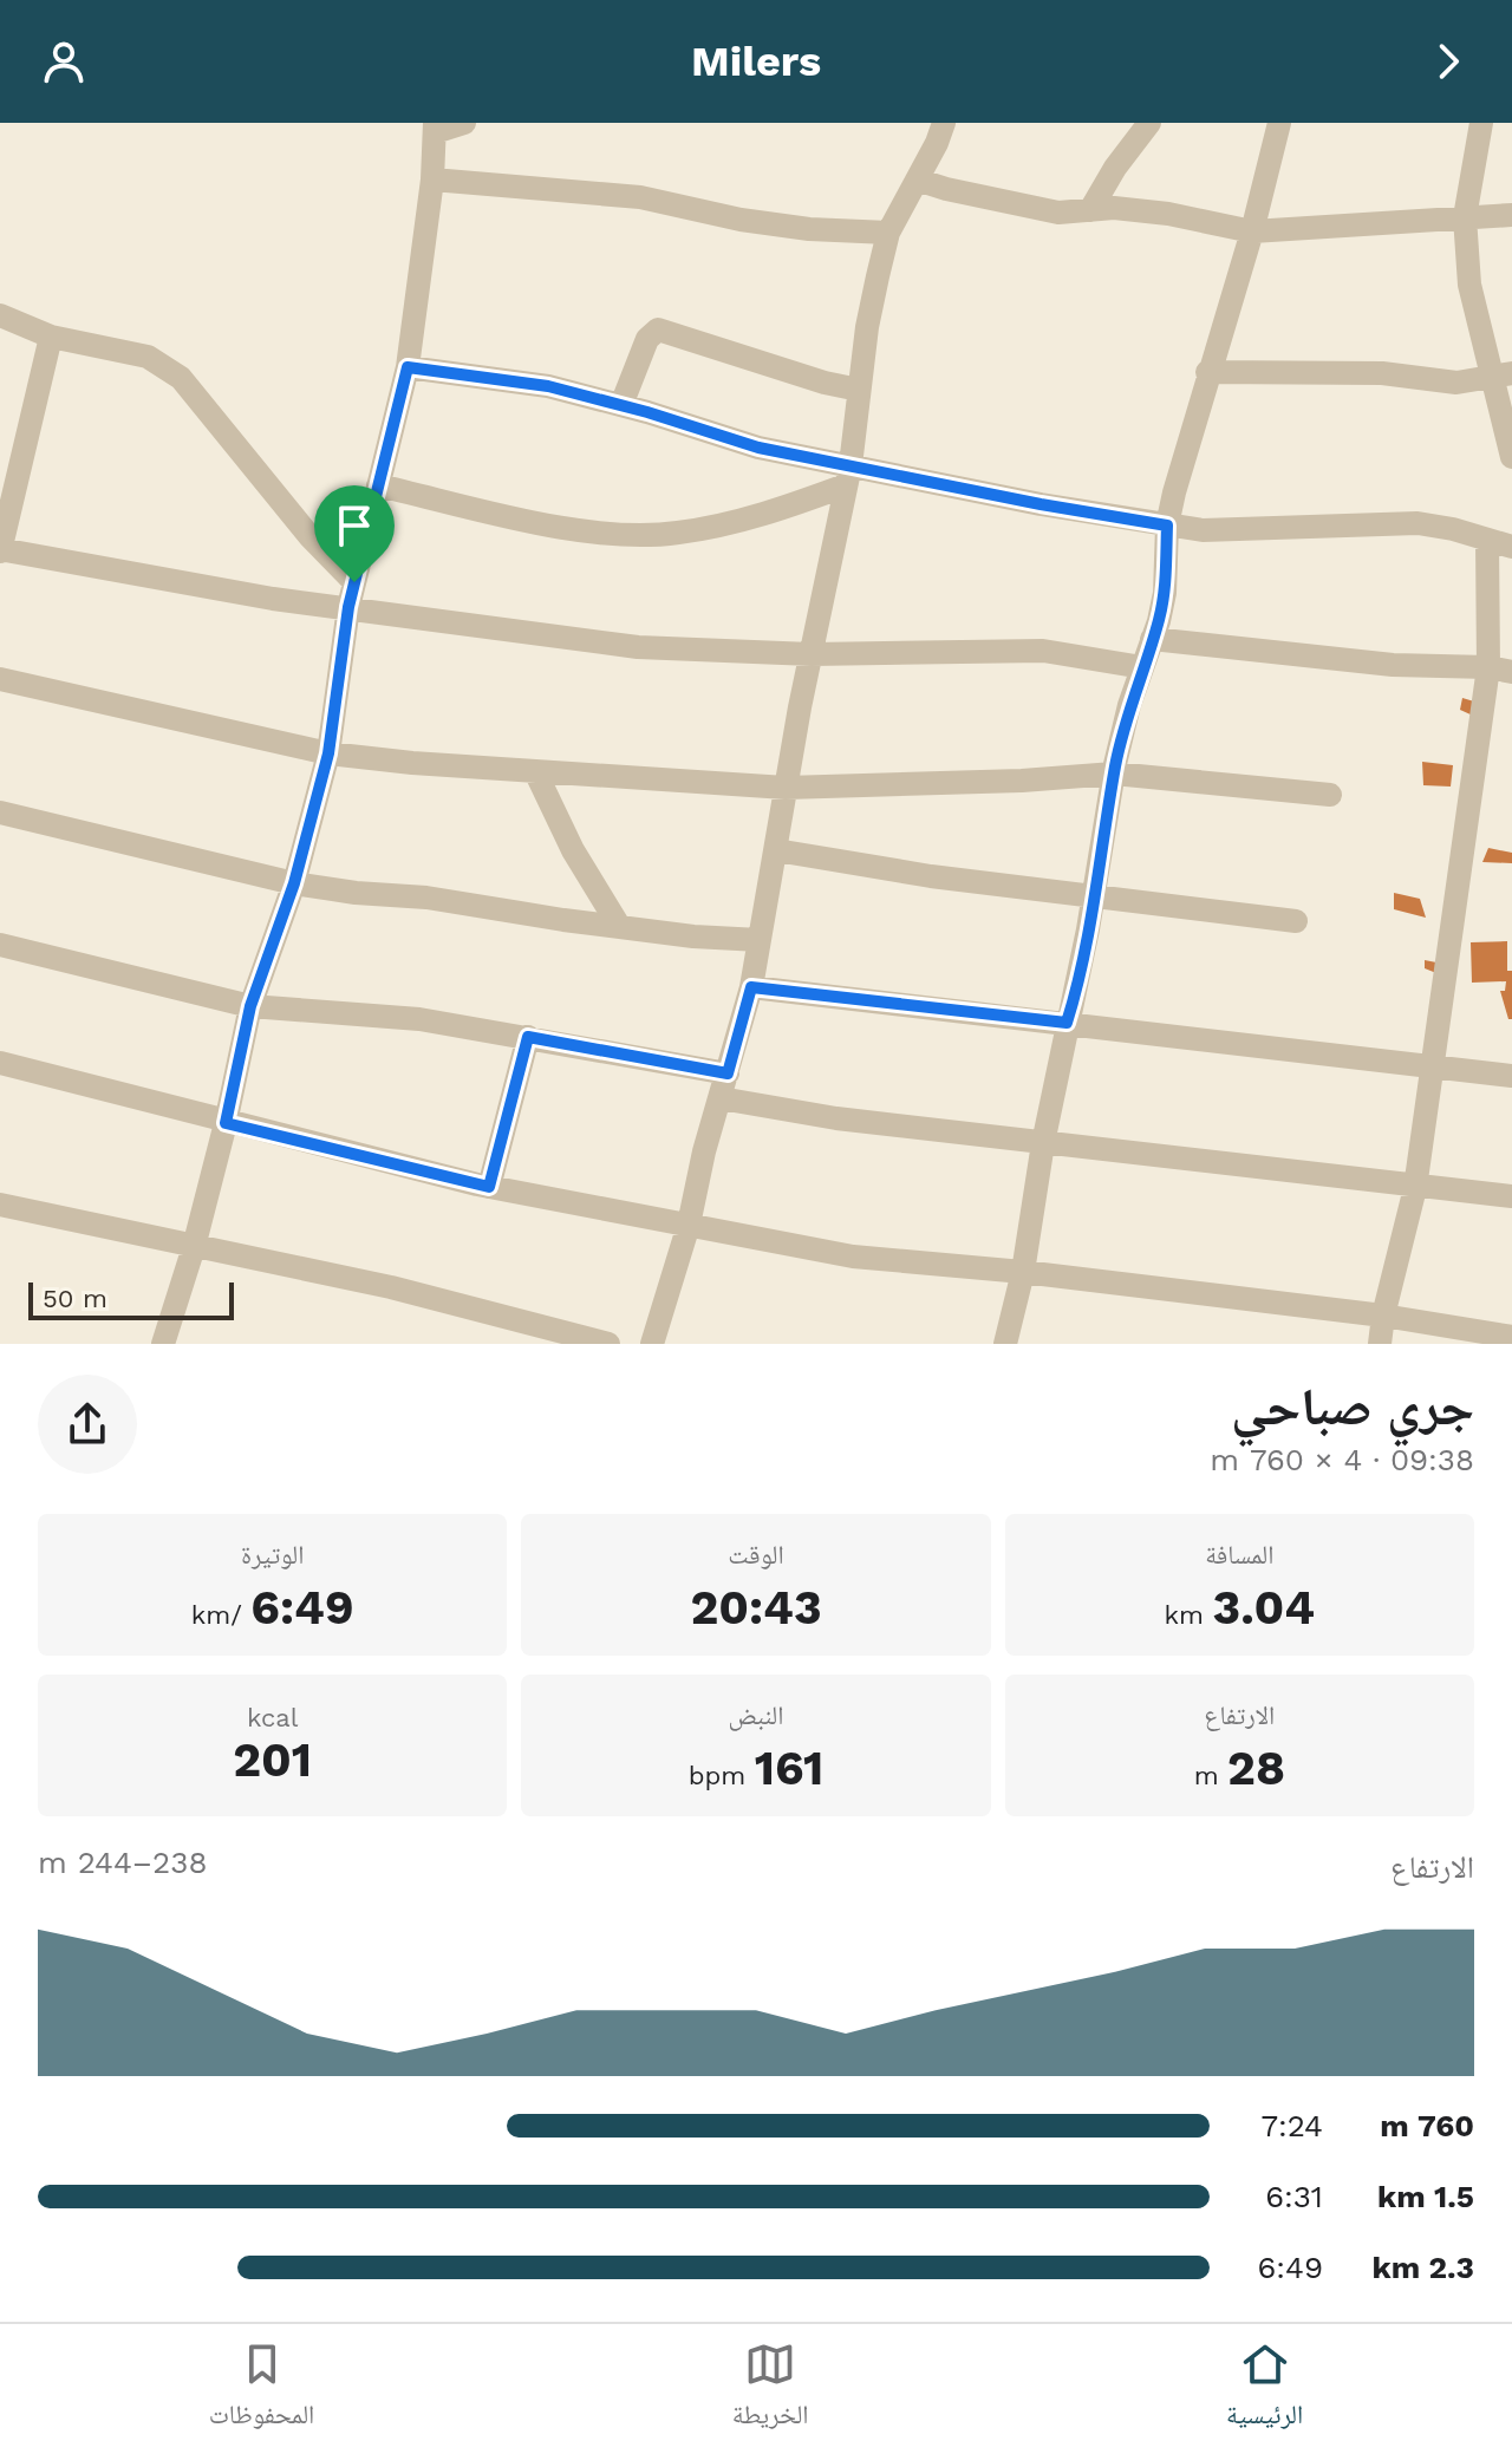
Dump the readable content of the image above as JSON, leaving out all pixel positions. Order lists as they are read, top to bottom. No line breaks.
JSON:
{"scale_bar":"50 m","page":{"header":"Milers","scale":"50 m","heading":["جري صباحي","09:38 · 4 × 760 m"],"stats":[["المسافة","3.04 km"],["الوقت","20:43"],["الوتيرة","6:49 /km"],["الارتفاع","28 m"],["النبض","161 bpm"],["kcal","201"]],"chart":["الارتفاع","238–244 m"],"list":[{"name":"760 m","note":"7:24"},{"name":"1.5 km","note":"6:31"},{"name":"2.3 km","note":"6:49"}],"tabs":["الرئيسية","الخريطة","المحفوظات"]}}
